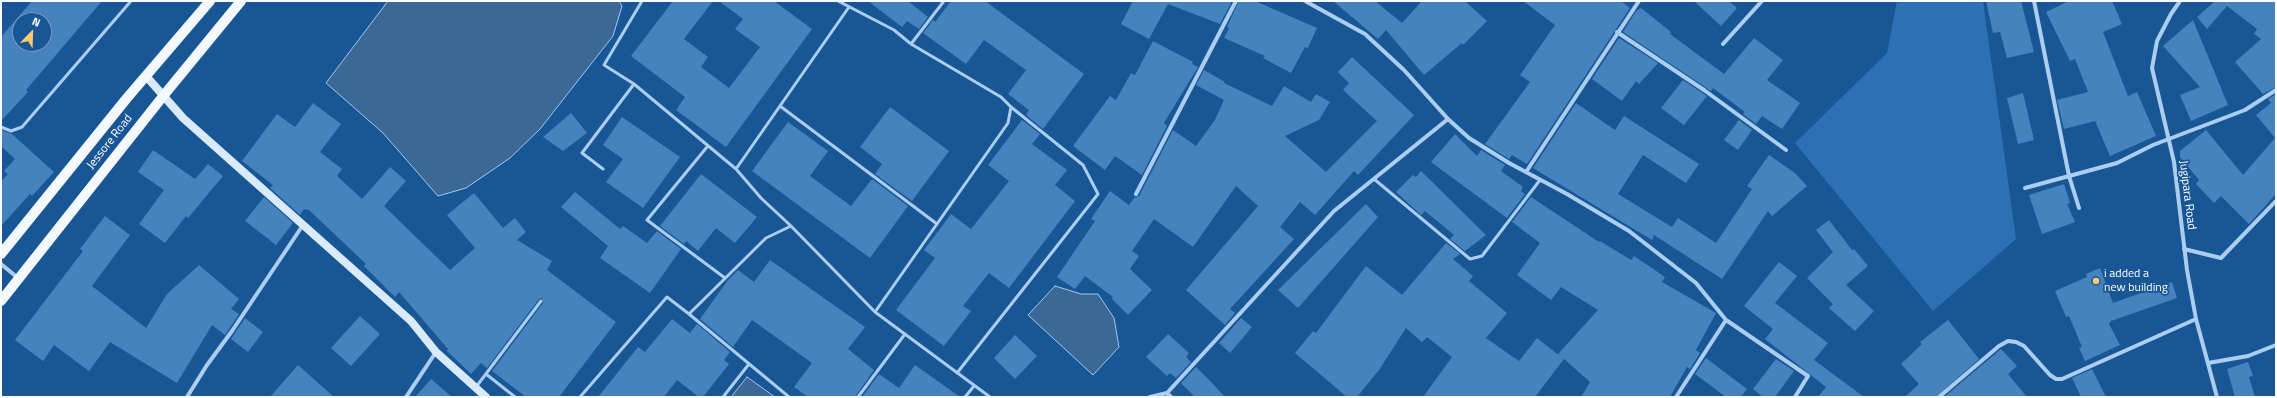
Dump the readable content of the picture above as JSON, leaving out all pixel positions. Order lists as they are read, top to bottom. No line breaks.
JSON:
{"streets":{"main road":["Jessore Road"],"street":["Jugipara Road"]},"places":["i added a new building"],"north":"top right"}
